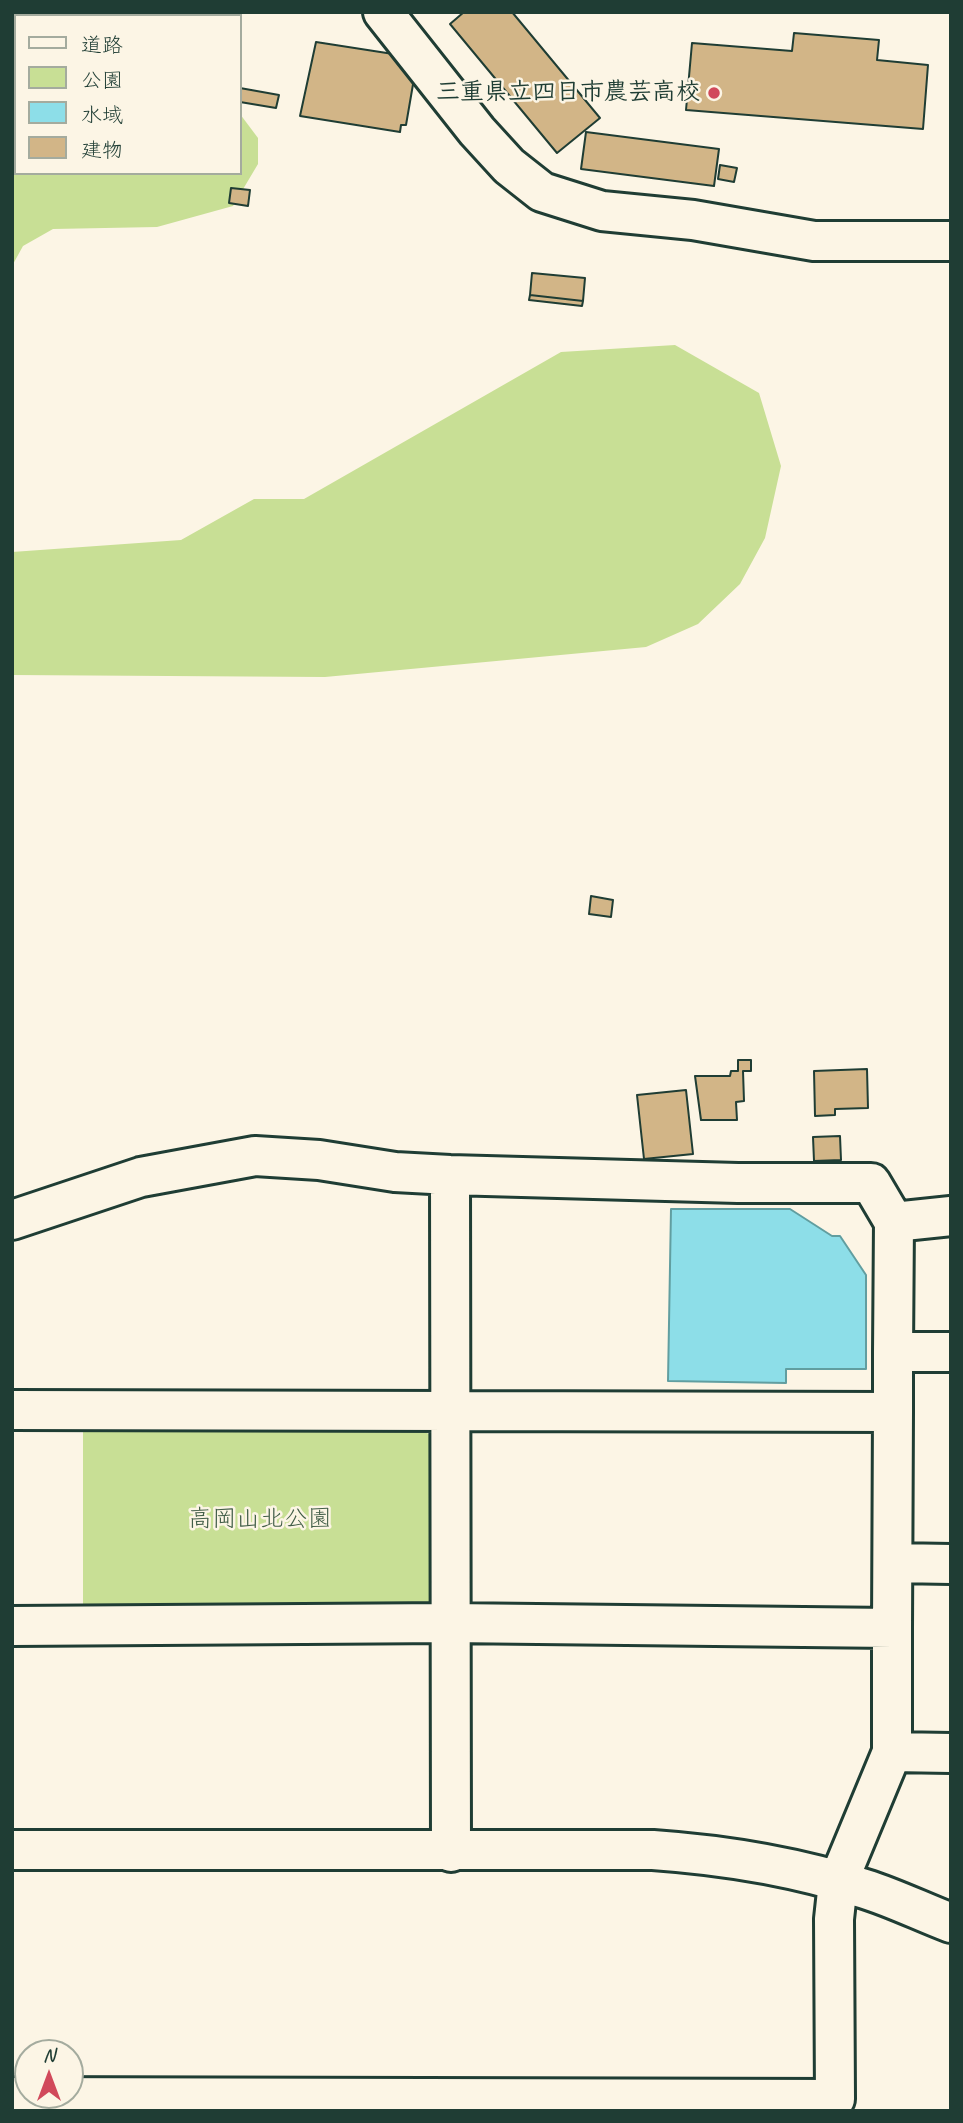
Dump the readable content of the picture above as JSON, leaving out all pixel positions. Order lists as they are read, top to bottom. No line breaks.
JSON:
{"parks":["高岡山北公園"],"places":["三重県立四日市農芸高校"],"legend":["道路","公園","水域","建物"],"north":"top"}
